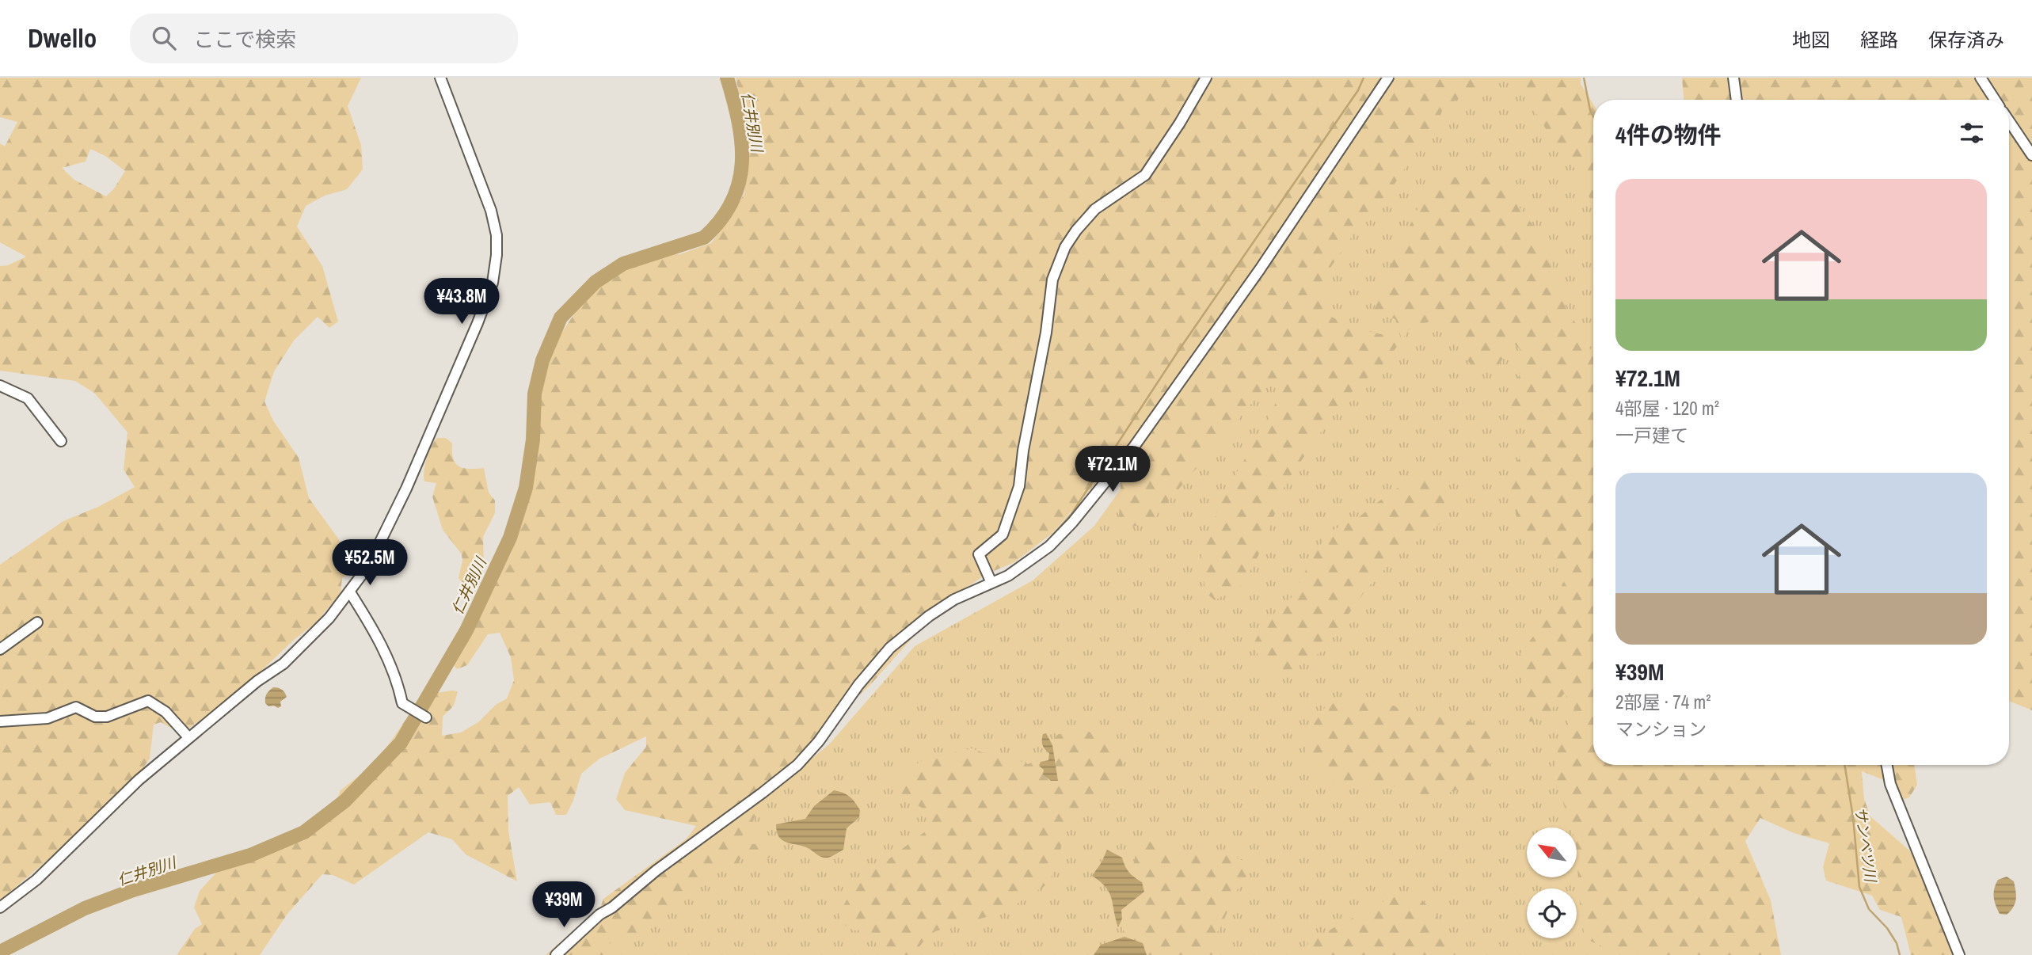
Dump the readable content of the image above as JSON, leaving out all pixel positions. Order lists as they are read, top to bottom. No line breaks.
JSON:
{"water":["仁井別川","サンベツ川"],"north":"top left","page":{"header":"Dwello","search":"ここで検索","nav":["地図","経路","保存済み"],"heading":"4件の物件","list":[{"name":"¥72.1M","note":"4部屋 · 120 m² · 一戸建て"},{"name":"¥39M","note":"2部屋 · 74 m² · マンション"}],"price":["¥43.8M","¥72.1M","¥52.5M","¥39M"]}}
